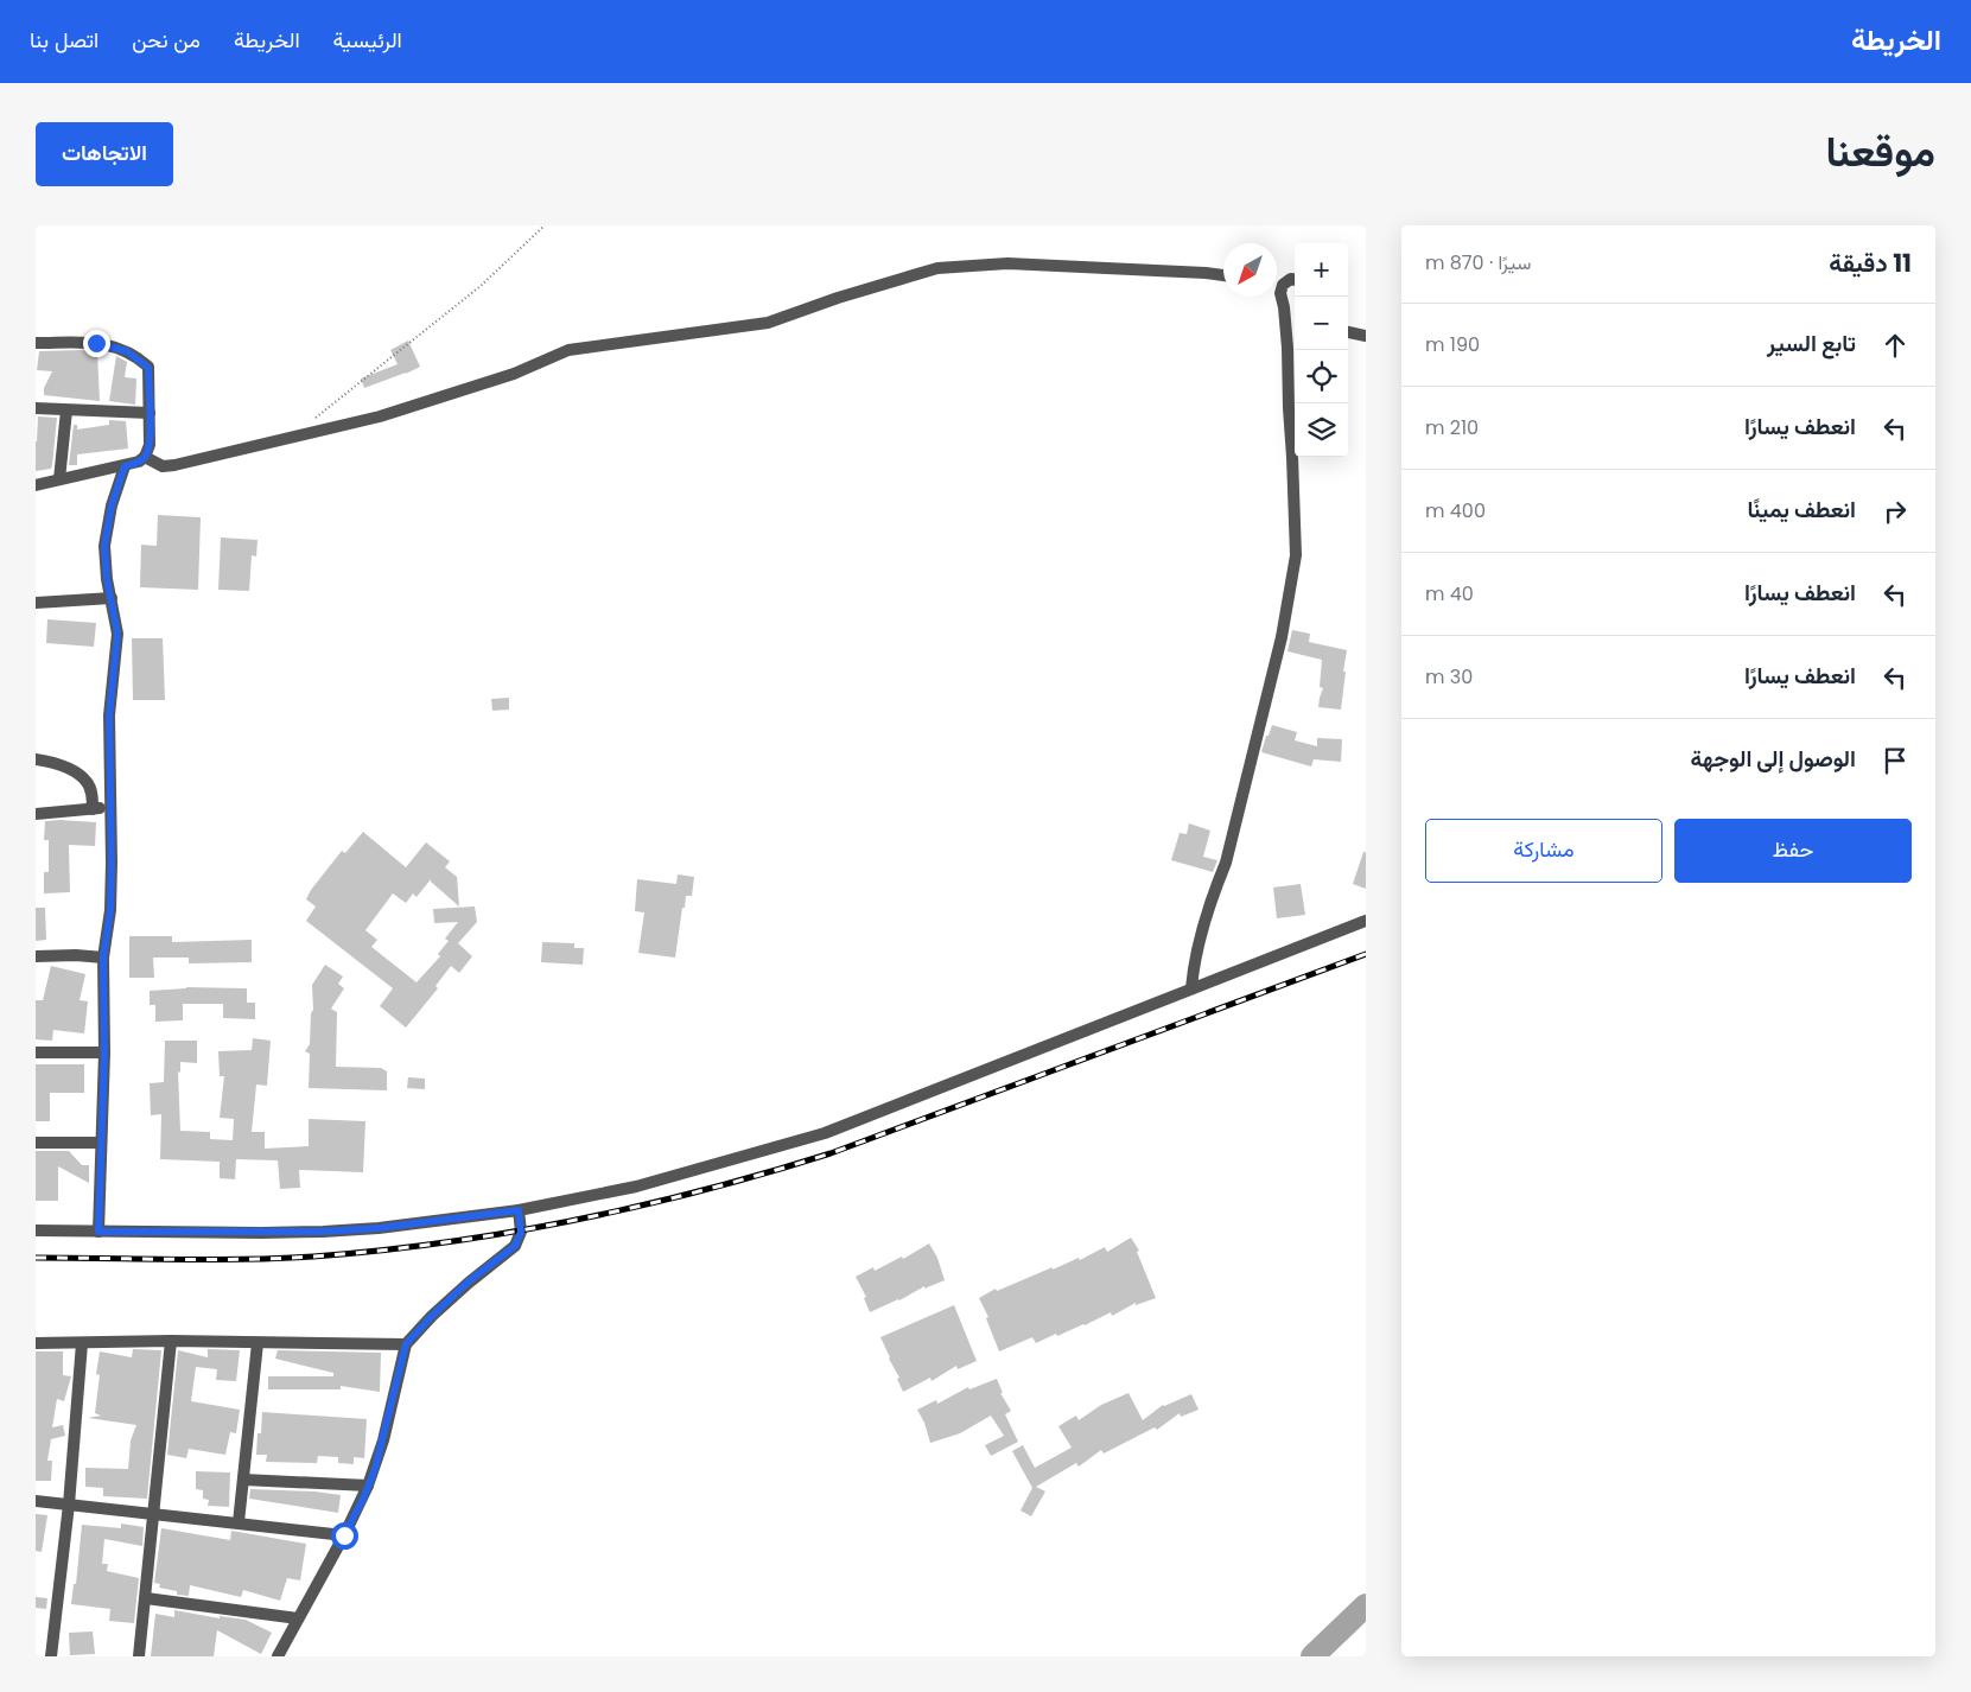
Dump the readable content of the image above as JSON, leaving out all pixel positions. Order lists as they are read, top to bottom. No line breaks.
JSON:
{"north":"bottom left","page":{"header":"الخريطة","nav":["الرئيسية","الخريطة","من نحن","اتصل بنا"],"title":"موقعنا","buttons":["الاتجاهات",["حفظ","مشاركة"]],"heading":["11 دقيقة","سيرًا · 870 m"],"map_buttons":["+","−"],"list":[["تابع السير","190 m"],["انعطف يسارًا","210 m"],["انعطف يمينًا","400 m"],["انعطف يسارًا","40 m"],["انعطف يسارًا","30 m"],"الوصول إلى الوجهة"]}}
